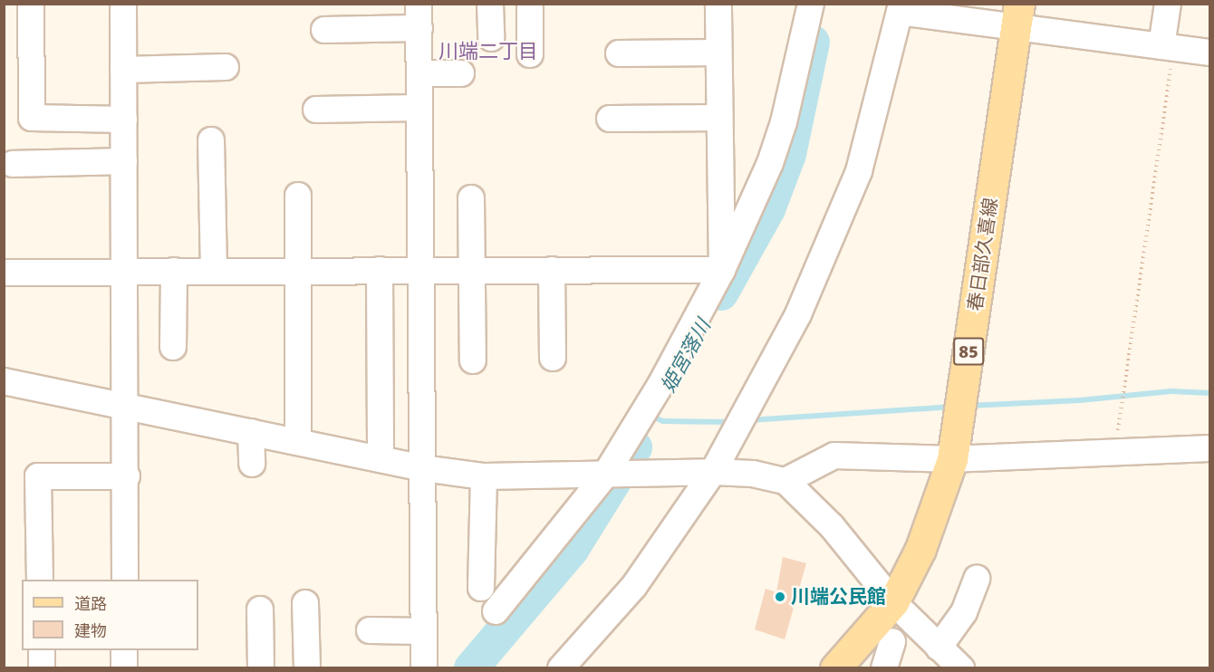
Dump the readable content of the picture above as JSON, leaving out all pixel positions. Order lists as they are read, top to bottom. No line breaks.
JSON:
{"streets":{"main road":["春日部久喜線","85"]},"districts":["川端二丁目"],"water":["姫宮落川"],"places":["川端公民館"],"legend":["道路","建物"]}
